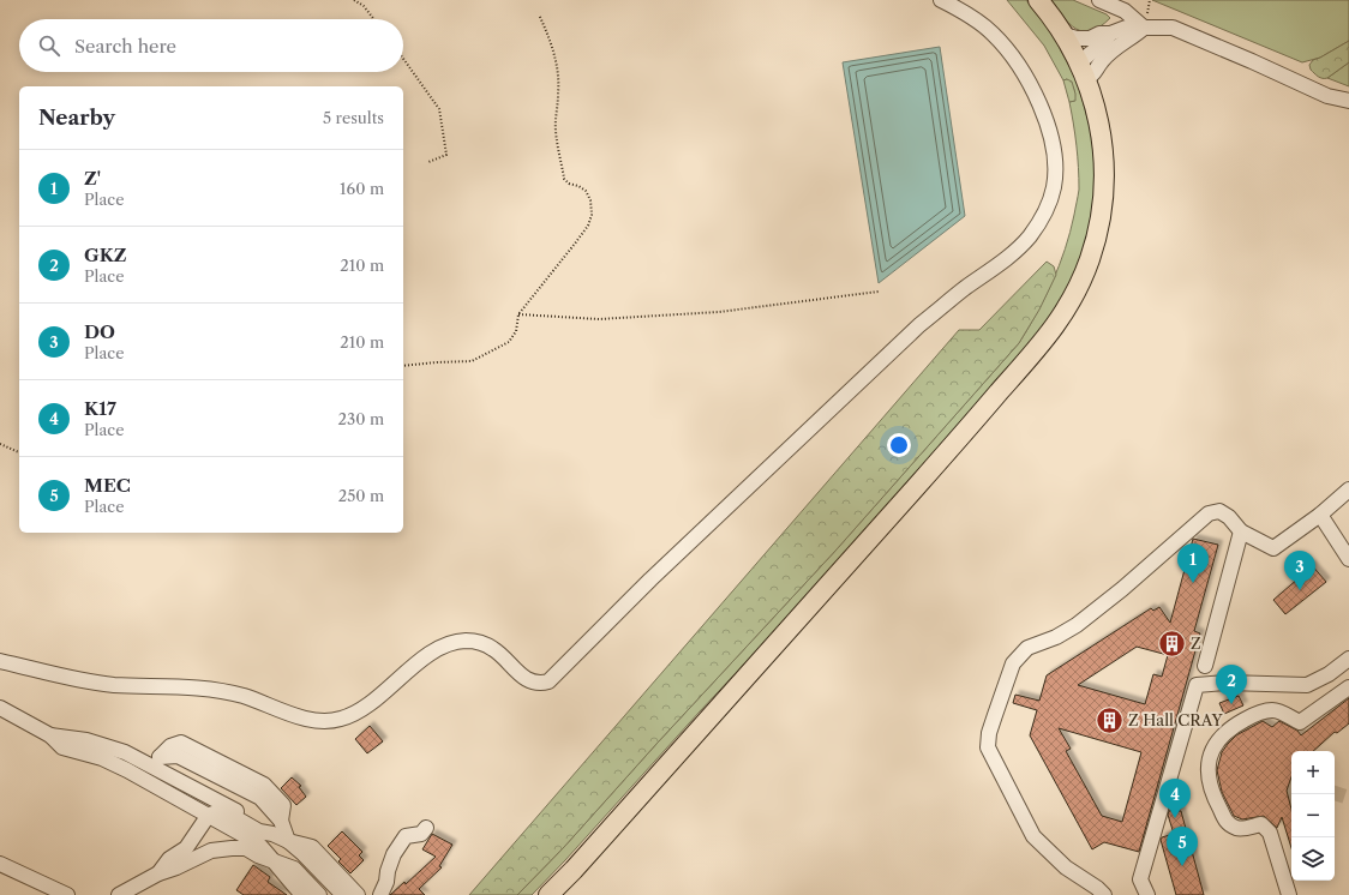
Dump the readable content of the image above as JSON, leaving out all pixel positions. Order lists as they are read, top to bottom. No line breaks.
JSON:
{"places":{"building":["Z","Z Hall CRAY"]},"page":{"search":"Search here","heading":["Nearby","5 results"],"list":[{"mark":"1","name":"Z'","note":"Place","value":"160 m"},{"mark":"2","name":"GKZ","note":"Place","value":"210 m"},{"mark":"3","name":"DO","note":"Place","value":"210 m"},{"mark":"4","name":"K17","note":"Place","value":"230 m"},{"mark":"5","name":"MEC","note":"Place","value":"250 m"}],"pins":["1","3","2","4","5"],"map_buttons":["+","−"]}}
